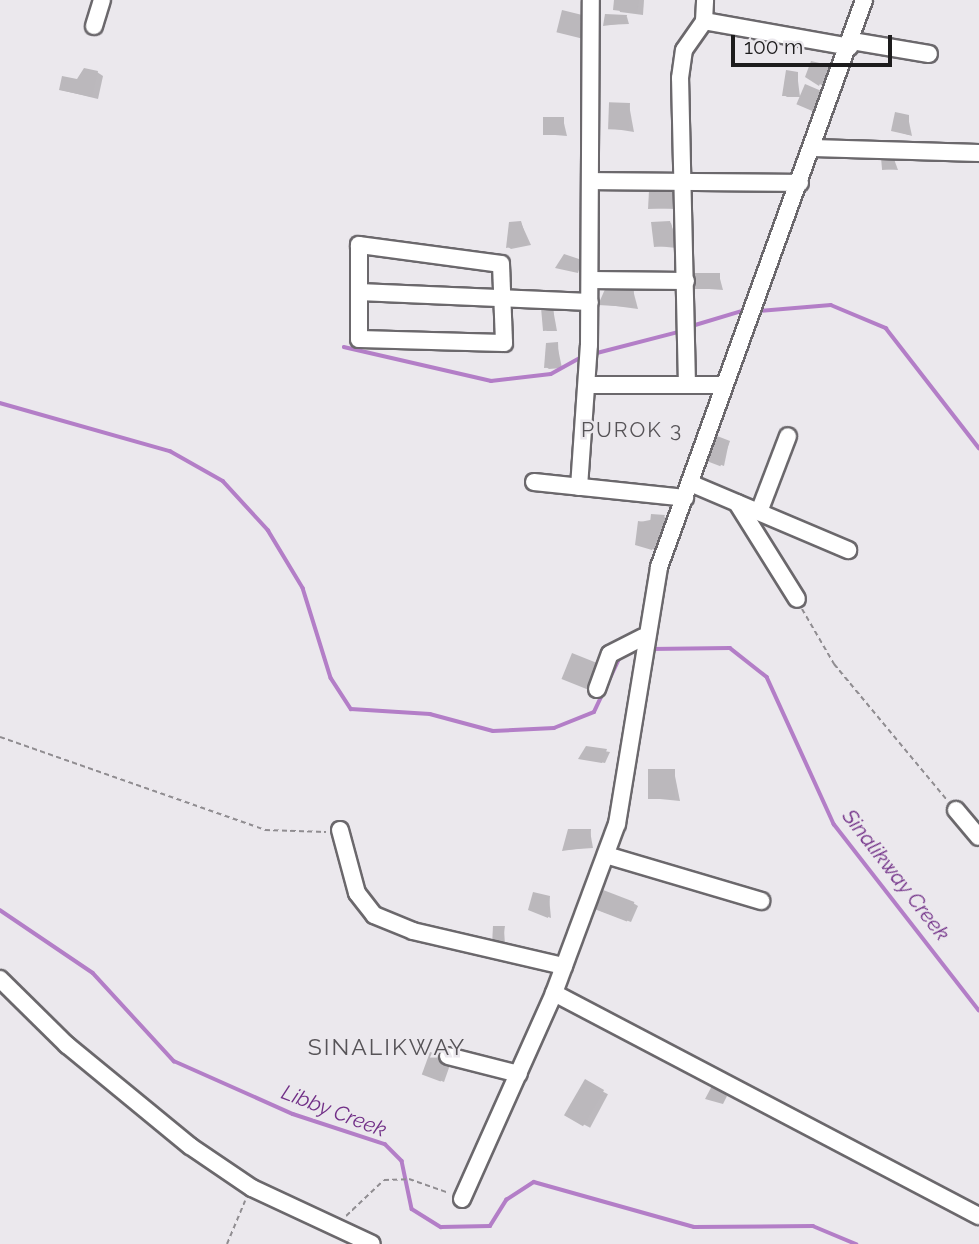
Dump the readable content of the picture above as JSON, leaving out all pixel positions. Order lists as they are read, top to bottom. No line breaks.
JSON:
{"districts":["PUROK 3","SINALIKWAY"],"water":["Sinalikway Creek","Libby Creek"],"scale_bar":"100 m"}
